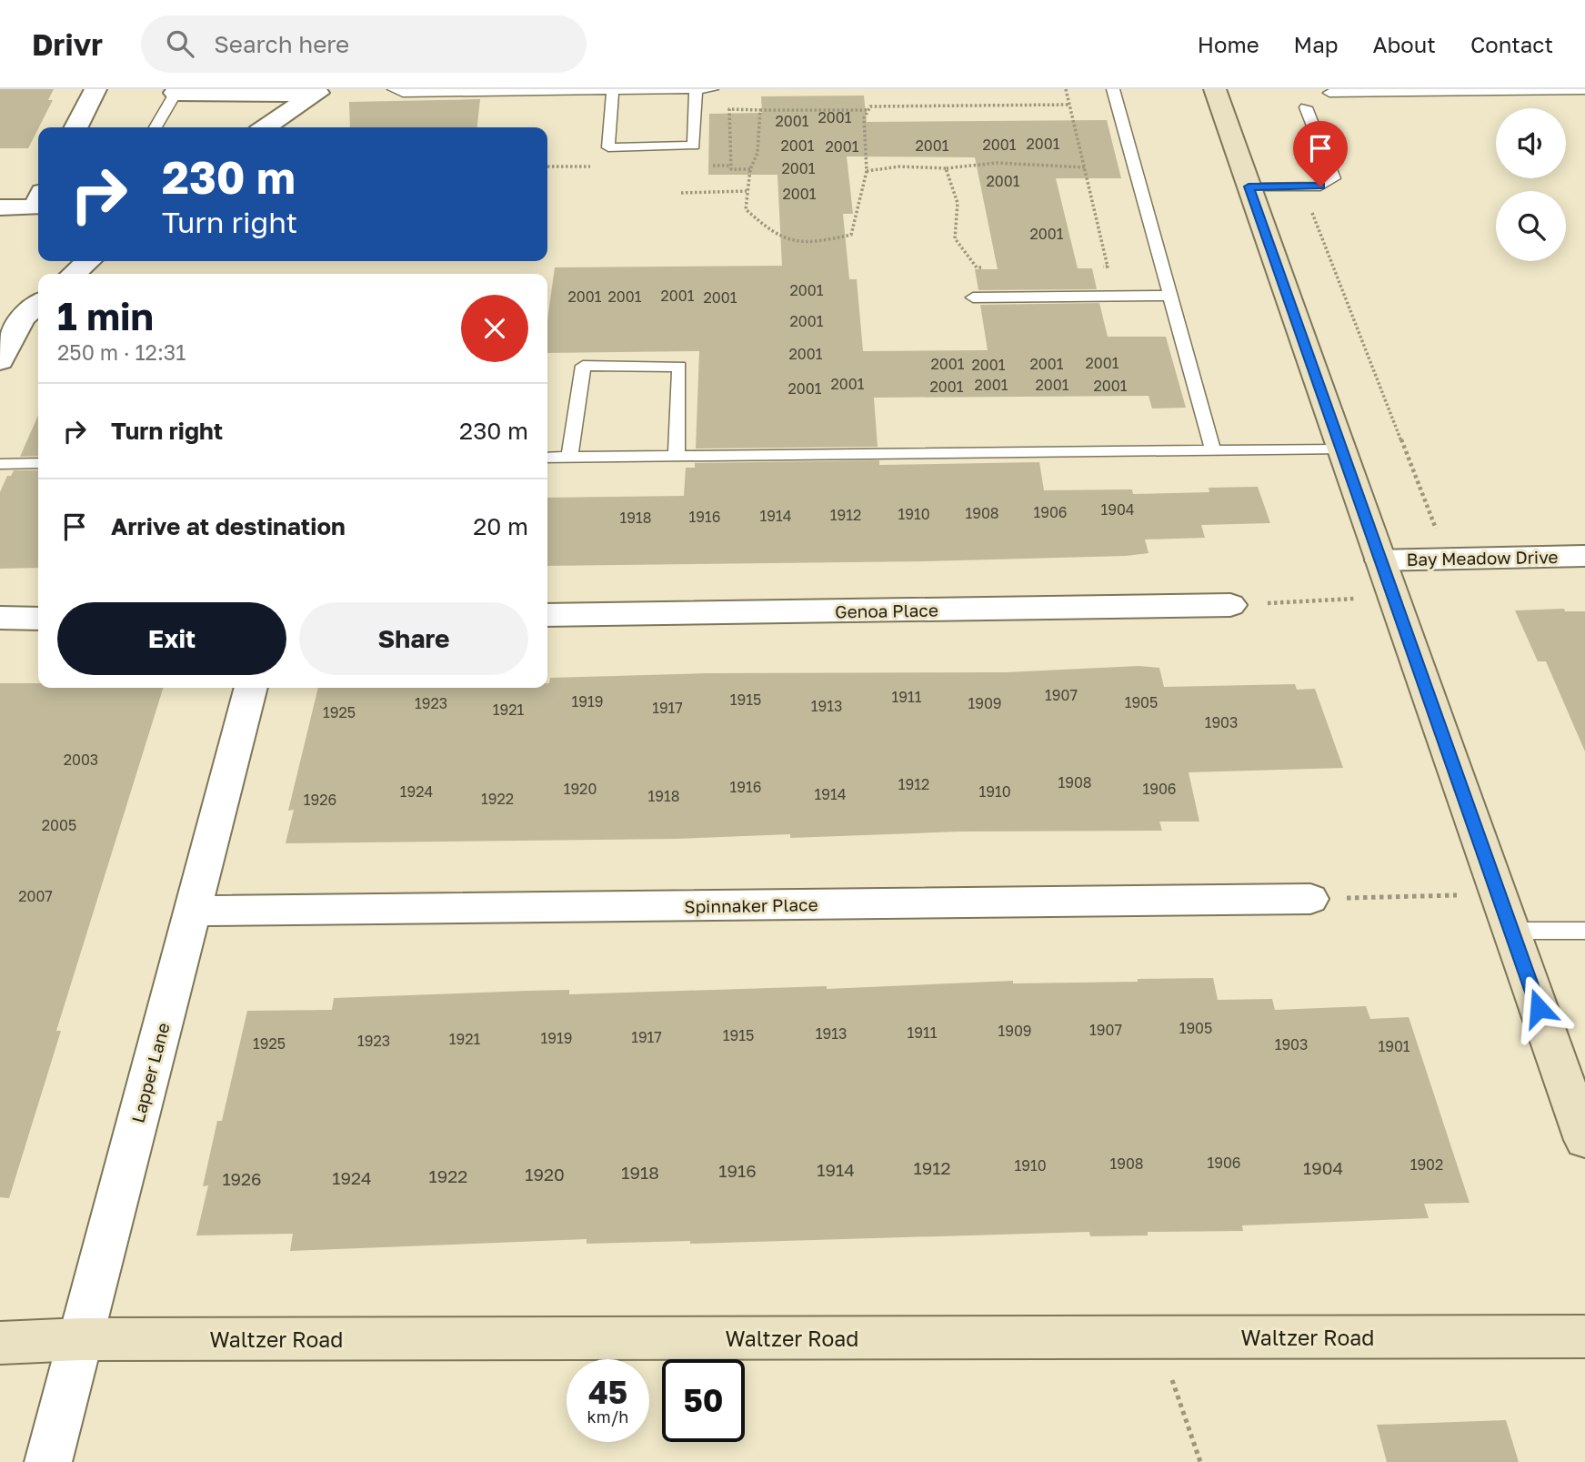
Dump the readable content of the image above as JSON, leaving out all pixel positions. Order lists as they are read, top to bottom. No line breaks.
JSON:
{"streets":{"main road":["Waltzer Road"],"street":["Bay Meadow Drive","Genoa Place","Spinnaker Place","Lapper Lane"]},"crossings":[["Spinnaker Place","Lapper Lane"],["Lapper Lane","Waltzer Road"]],"house_numbers":["2001","2001","2001","2001","2001","2001","2001","2001","2001","2001","2001","2001","2001","2001","2001","2001","2001","2001","2001","2001","2001","2001","2001","2001","2001","2001","2001","2001","1904","1906","1908","1910","1912","1914","1916","1918","1907","1911","1915","1919","1905","1923","1909","1913","1917","1921","1925","1903","2003","1908","1912","1916","1920","1906","1924","1910","1914","1918","1922","1926","2005","2007","1905","1907","1909","1911","1913","1915","1917","1919","1921","1923","1925","1903","1901","1906","1908","1902","1910","1912","1904","1914","1916","1918","1920","1922","1924","1926"],"page":{"header":"Drivr","search":"Search here","nav":["Home","Map","About","Contact"],"turn":["230 m","Turn right"],"heading":["1 min","250 m · 12:31"],"list":[{"name":"Turn right","value":"230 m"},{"name":"Arrive at destination","value":"20 m"}],"buttons":["Exit","Share"],"speed":"45 km/h","limit":"50"}}
